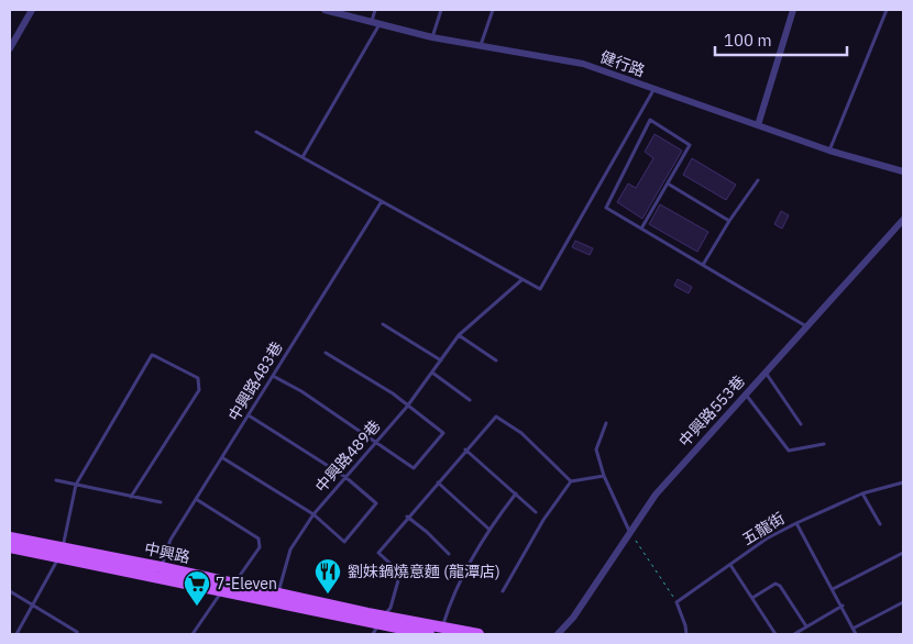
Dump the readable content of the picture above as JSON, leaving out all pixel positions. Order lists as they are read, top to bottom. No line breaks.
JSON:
{"streets":{"main road":["中興路"],"street":["健行路","中興路553巷"],"lane":["中興路483巷","中興路489巷","五龍街"]},"crossings":[["中興路483巷","中興路"],["中興路489巷","中興路"]],"places":{"restaurant":["劉妹鍋燒意麵 (龍潭店)"],"supermarket":["7-Eleven"]},"scale_bar":"100 m"}
